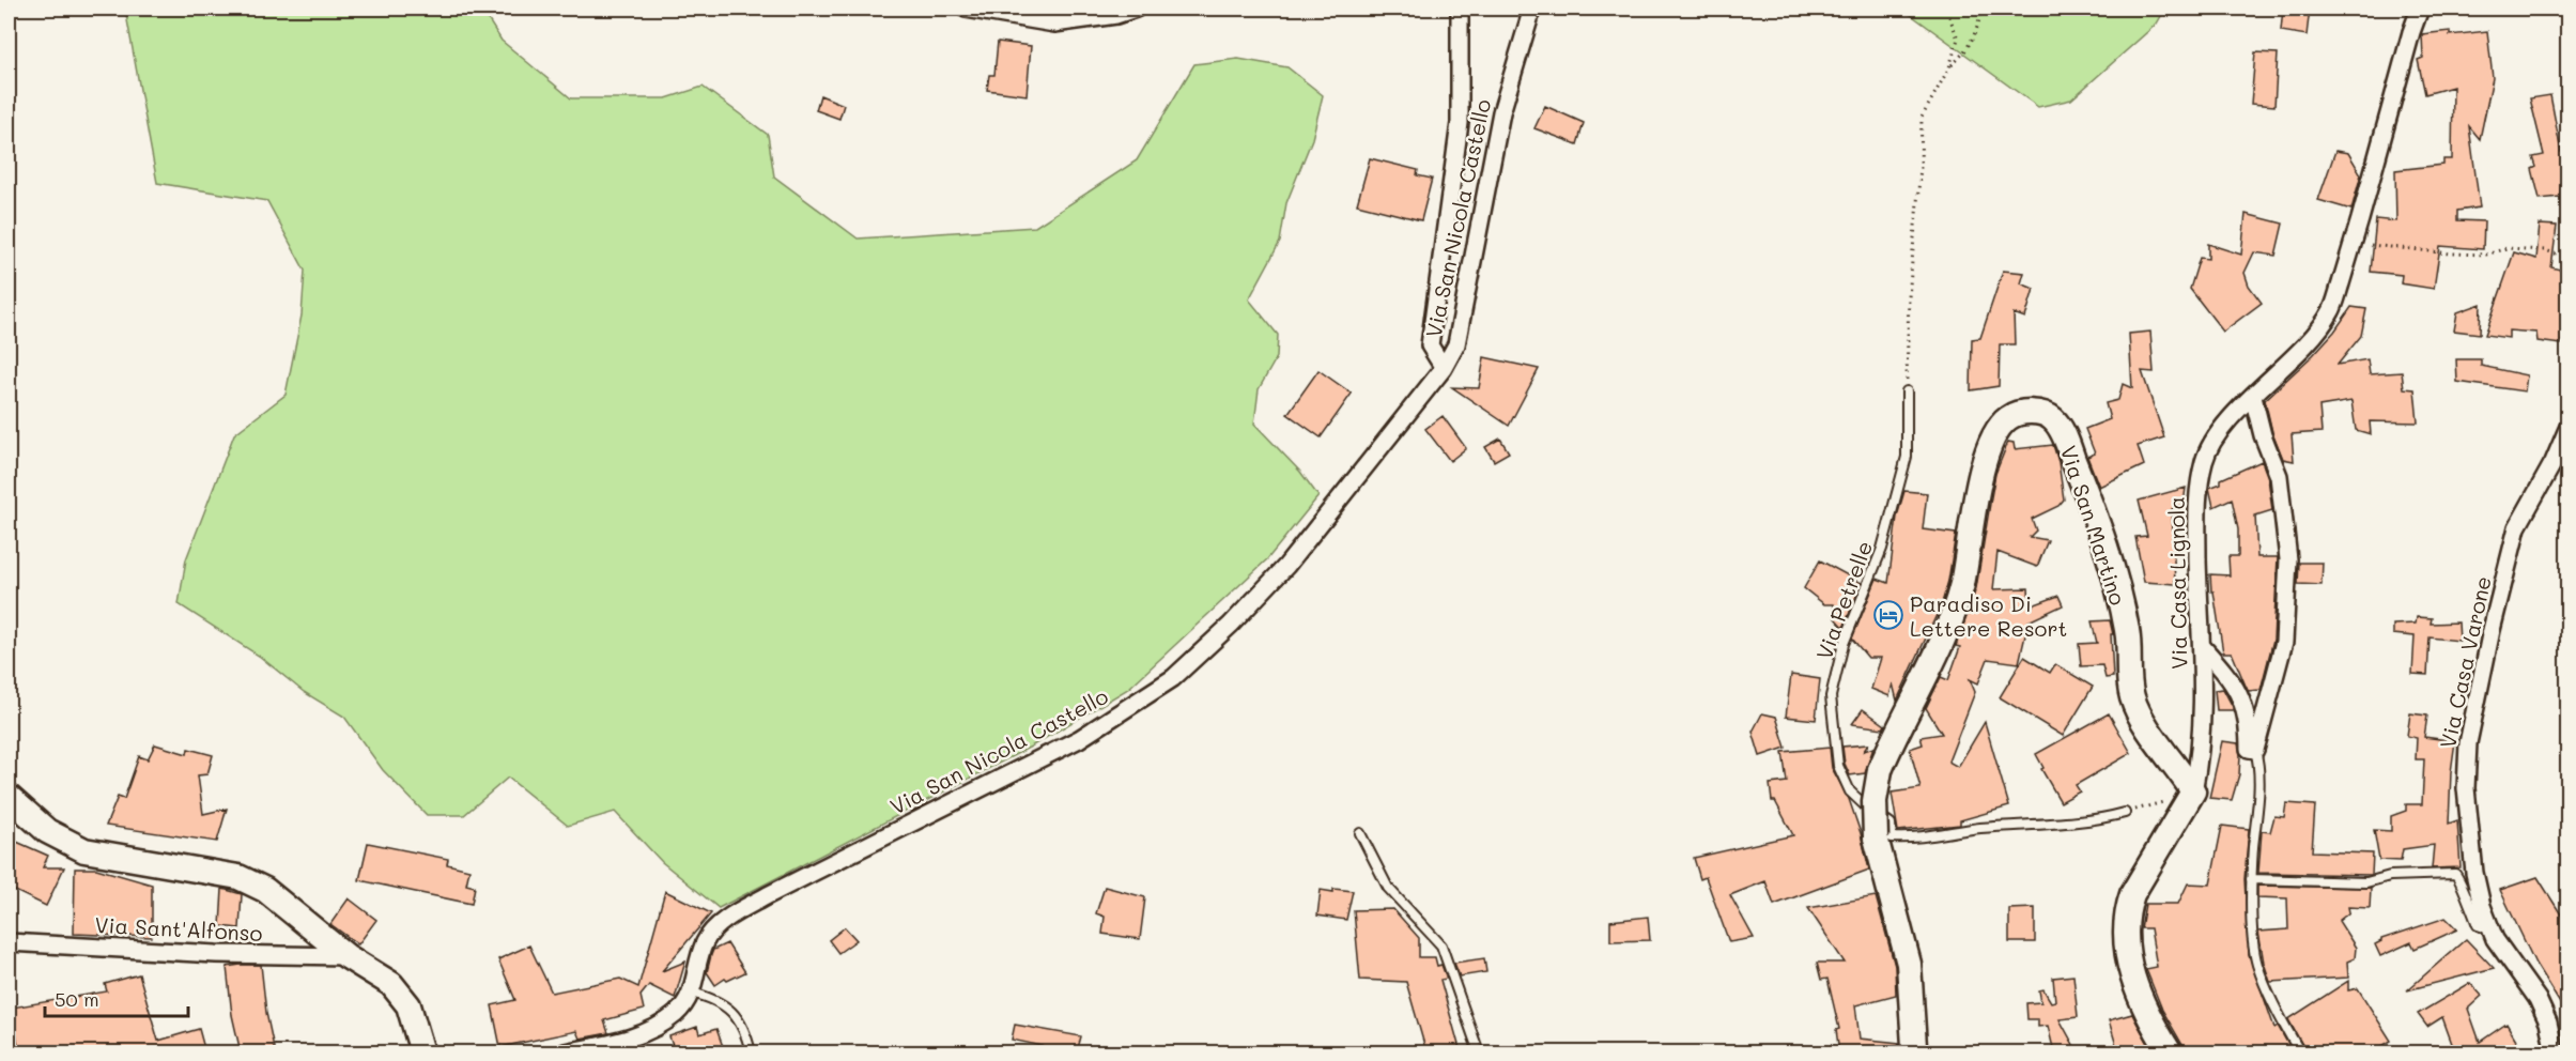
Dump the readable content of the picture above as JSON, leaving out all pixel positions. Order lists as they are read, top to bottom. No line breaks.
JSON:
{"streets":{"street":["Via San Nicola Castello","Via San Martino","Via Casa Lignola","Via Casa Varone","Via Sant'Alfonso"],"lane":["Via Petrelle"]},"crossings":[["Via San Martino","Via Casa Lignola"]],"places":{"hotel":["Paradiso Di Lettere Resort"]},"scale_bar":"50 m"}
